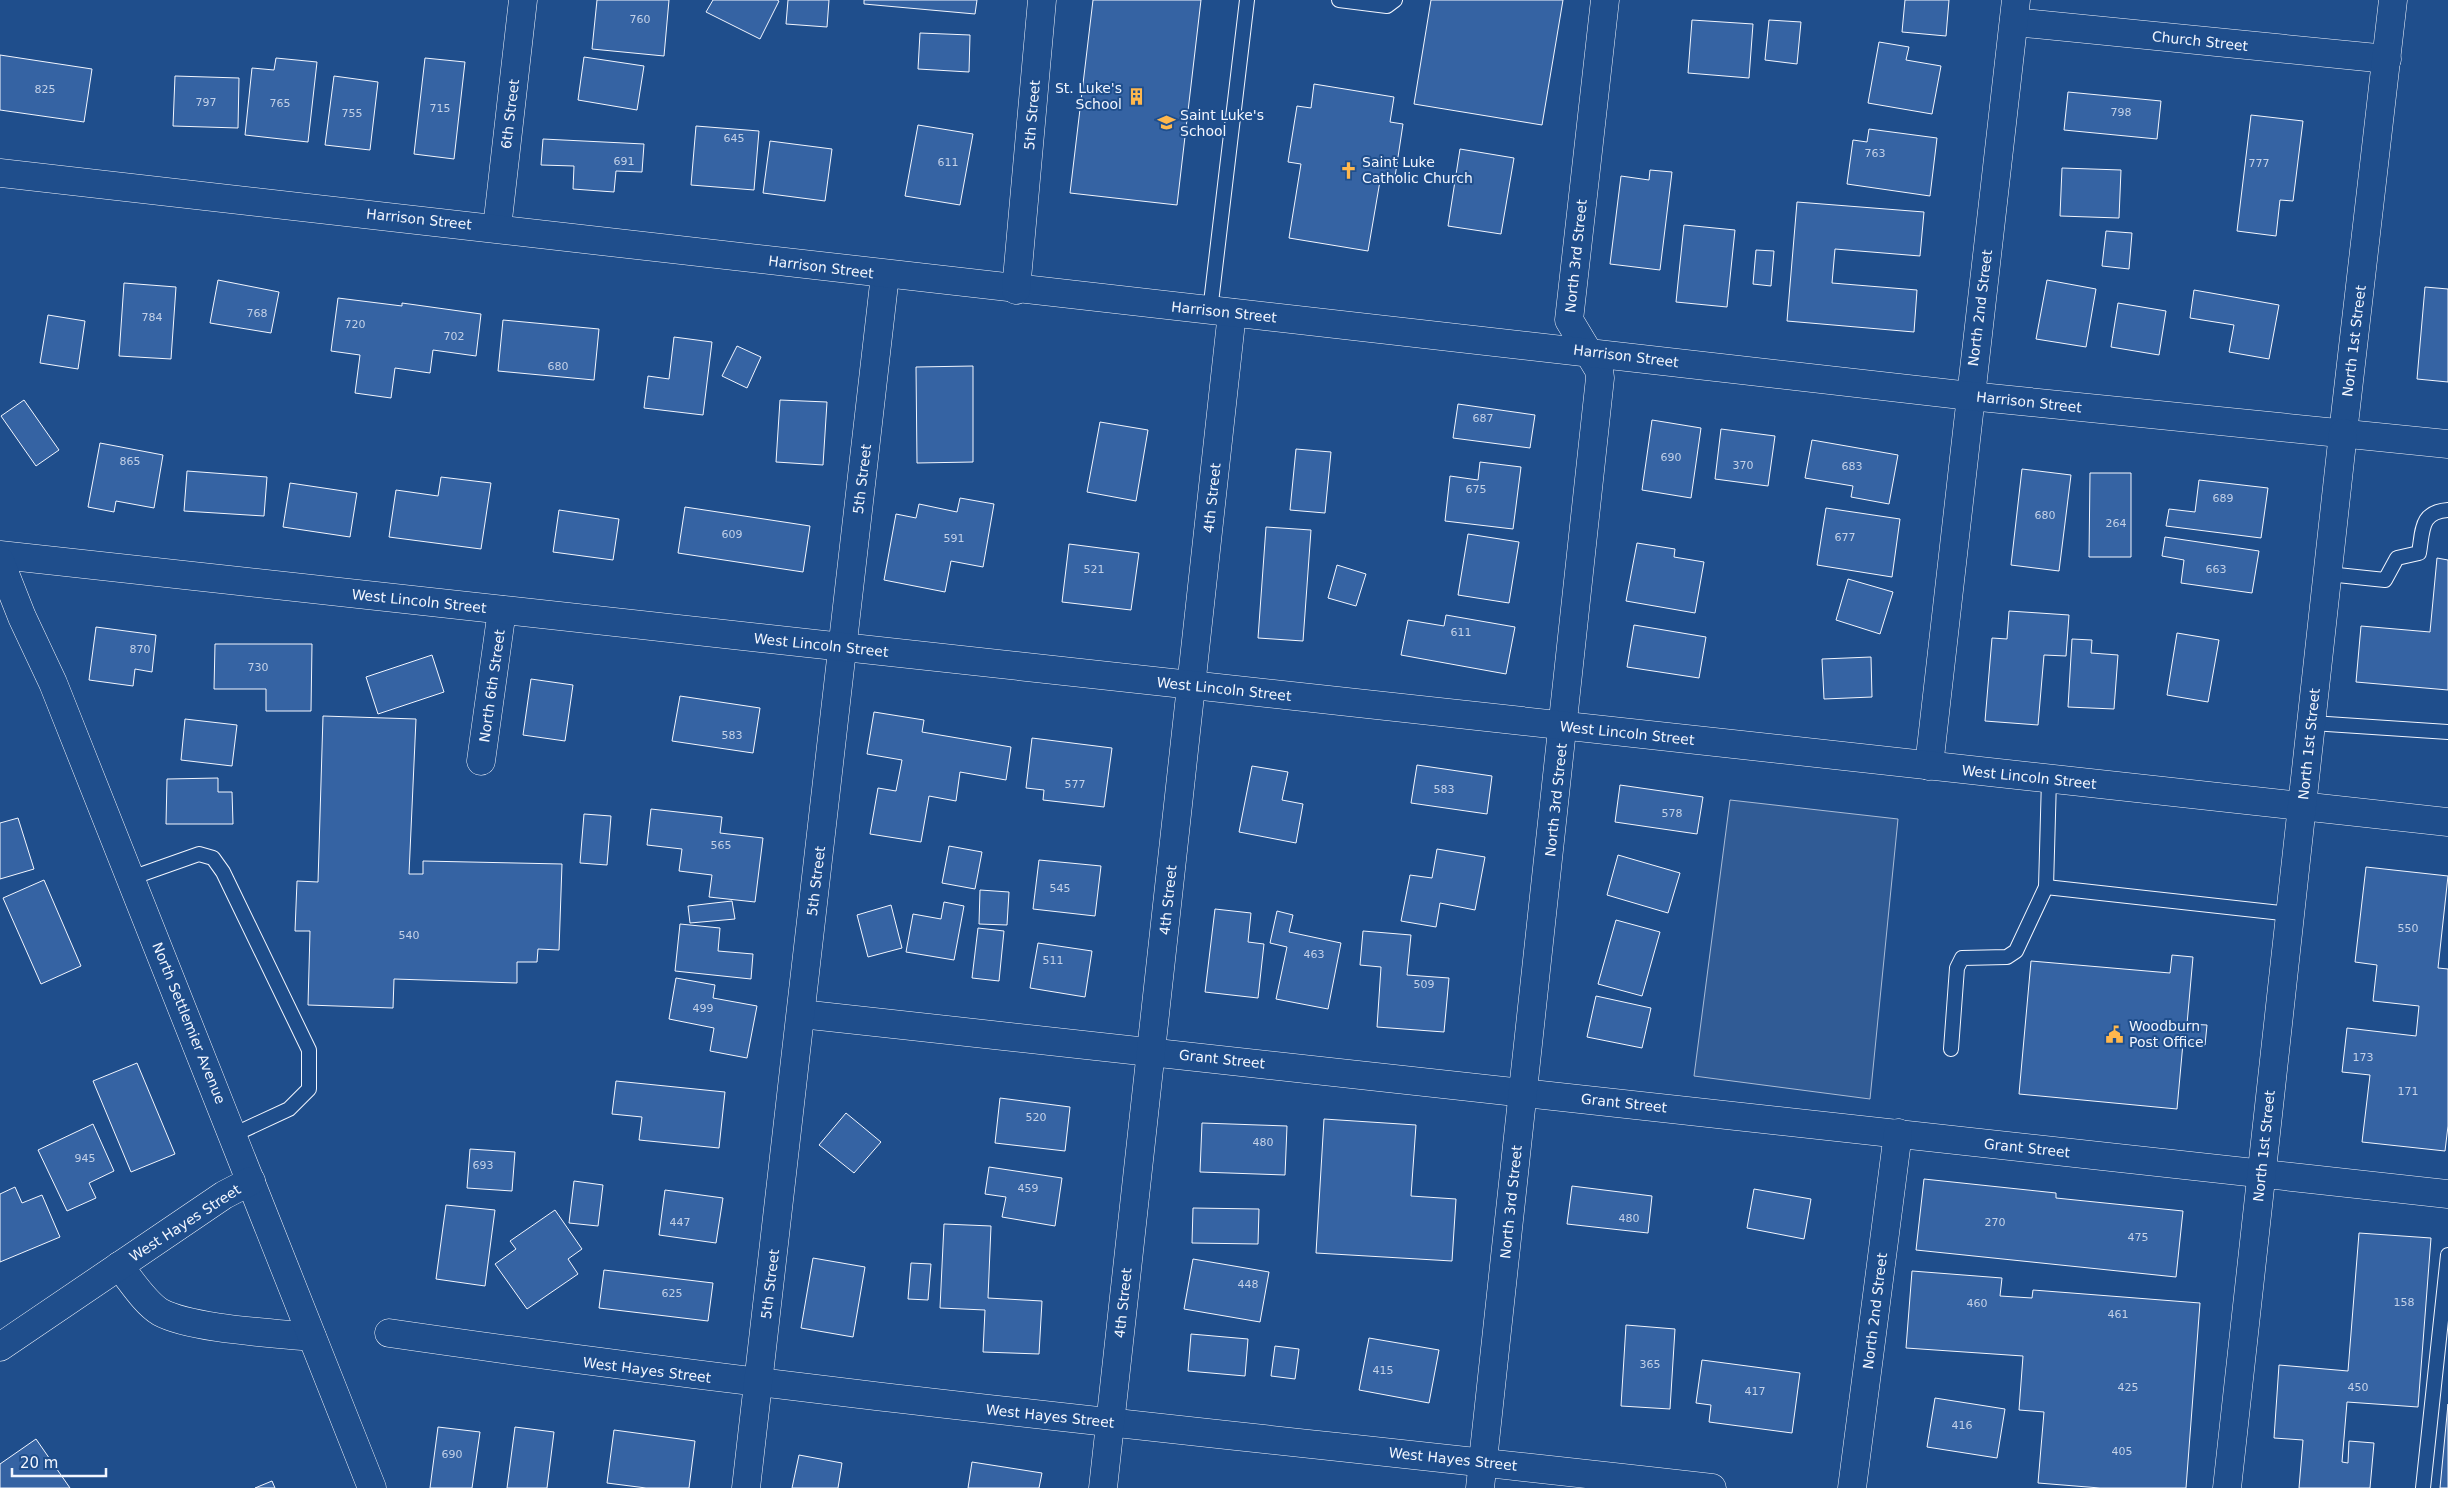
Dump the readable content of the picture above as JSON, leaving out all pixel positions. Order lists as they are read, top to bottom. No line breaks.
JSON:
{"streets":{"street":["Church Street","6th Street","5th Street","Harrison Street","North 3rd Street","North 2nd Street","North 1st Street","4th Street","West Lincoln Street","North 6th Street","North Settlemier Avenue","Grant Street","West Hayes Street"]},"crossings":[["Church Street","North 2nd Street"],["Church Street","North 1st Street"],["6th Street","Harrison Street"],["5th Street","Harrison Street"],["5th Street","West Lincoln Street"],["5th Street","Grant Street"],["5th Street","West Hayes Street"],["Harrison Street","North 3rd Street"],["Harrison Street","North 2nd Street"],["Harrison Street","North 1st Street"],["Harrison Street","4th Street"],["North 3rd Street","West Lincoln Street"],["North 3rd Street","Grant Street"],["North 3rd Street","West Hayes Street"],["North 2nd Street","West Lincoln Street"],["North 2nd Street","Grant Street"],["North 1st Street","West Lincoln Street"],["North 1st Street","Grant Street"],["4th Street","West Lincoln Street"],["4th Street","Grant Street"],["4th Street","West Hayes Street"],["West Lincoln Street","North 6th Street"],["North Settlemier Avenue","West Hayes Street"]],"places":{"building":["St. Luke's School"],"school or university":["Saint Luke's School"],"church":["Saint Luke Catholic Church"],"public building":["Woodburn Post Office"]},"house_numbers":["760","825","797","765","715","798","755","645","763","691","611","777","768","784","720","702","680","687","690","865","370","683","675","689","680","264","609","677","591","521","663","611","870","730","583","577","583","578","565","545","550","540","463","511","509","499","173","171","520","480","945","693","459","480","447","270","475","448","625","158","460","461","365","415","425","450","417","416","405","690"],"scale_bar":"20 m"}
